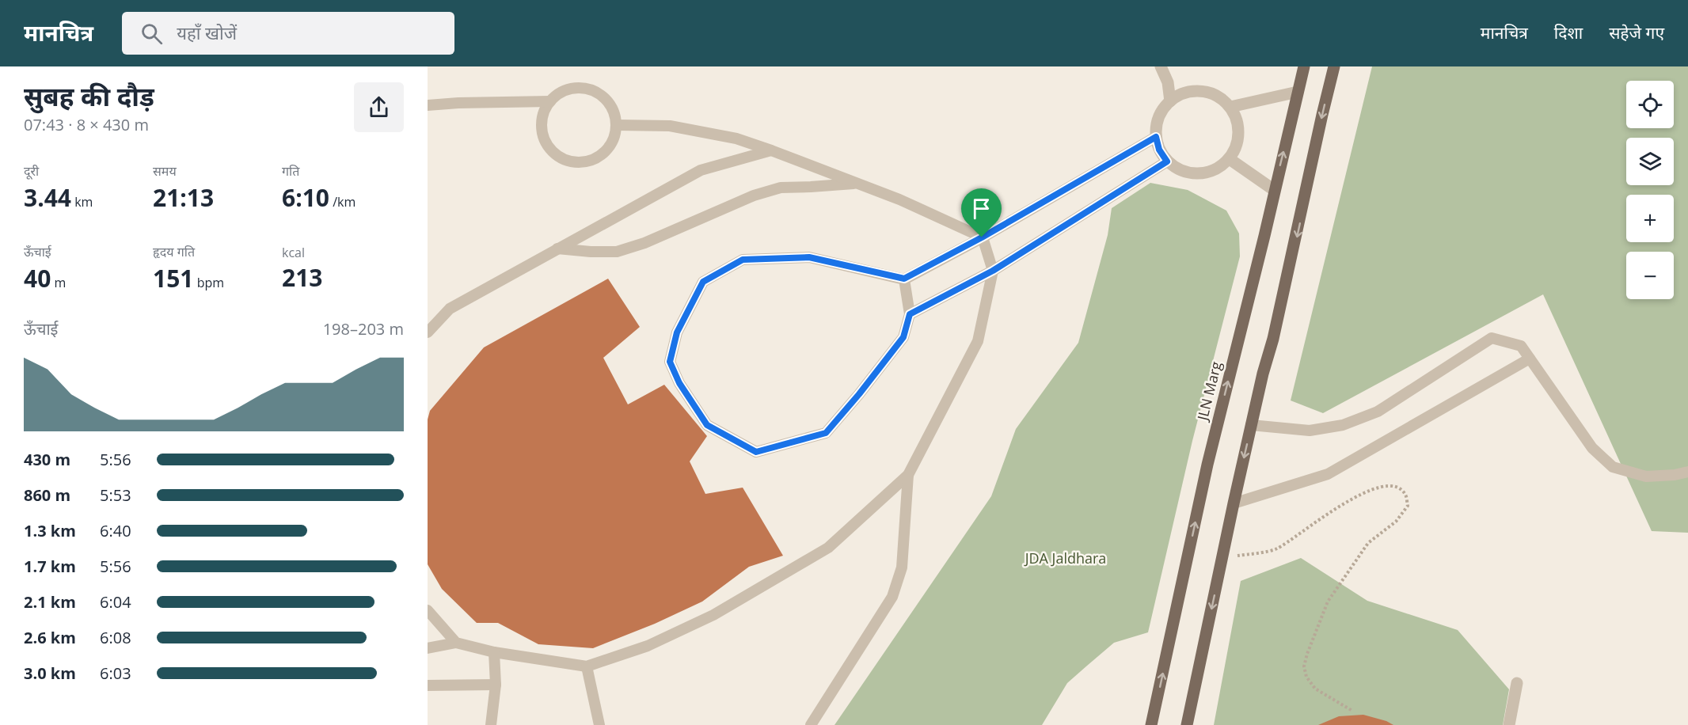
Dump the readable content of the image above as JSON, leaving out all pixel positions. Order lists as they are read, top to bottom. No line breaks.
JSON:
{"streets":{"main road":["JLN Marg"]},"parks":["JDA Jaldhara"],"page":{"header":"मानचित्र","search":"यहाँ खोजें","nav":["मानचित्र","दिशा","सहेजे गए"],"heading":["सुबह की दौड़","07:43 · 8 × 430 m"],"map_buttons":["+","−"],"stats":[["दूरी","3.44 km"],["समय","21:13"],["गति","6:10 /km"],["ऊँचाई","40 m"],["हृदय गति","151 bpm"],["kcal","213"]],"chart":["ऊँचाई","198–203 m"],"list":[{"name":"430 m","note":"5:56"},{"name":"860 m","note":"5:53"},{"name":"1.3 km","note":"6:40"},{"name":"1.7 km","note":"5:56"},{"name":"2.1 km","note":"6:04"},{"name":"2.6 km","note":"6:08"},{"name":"3.0 km","note":"6:03"}]}}
